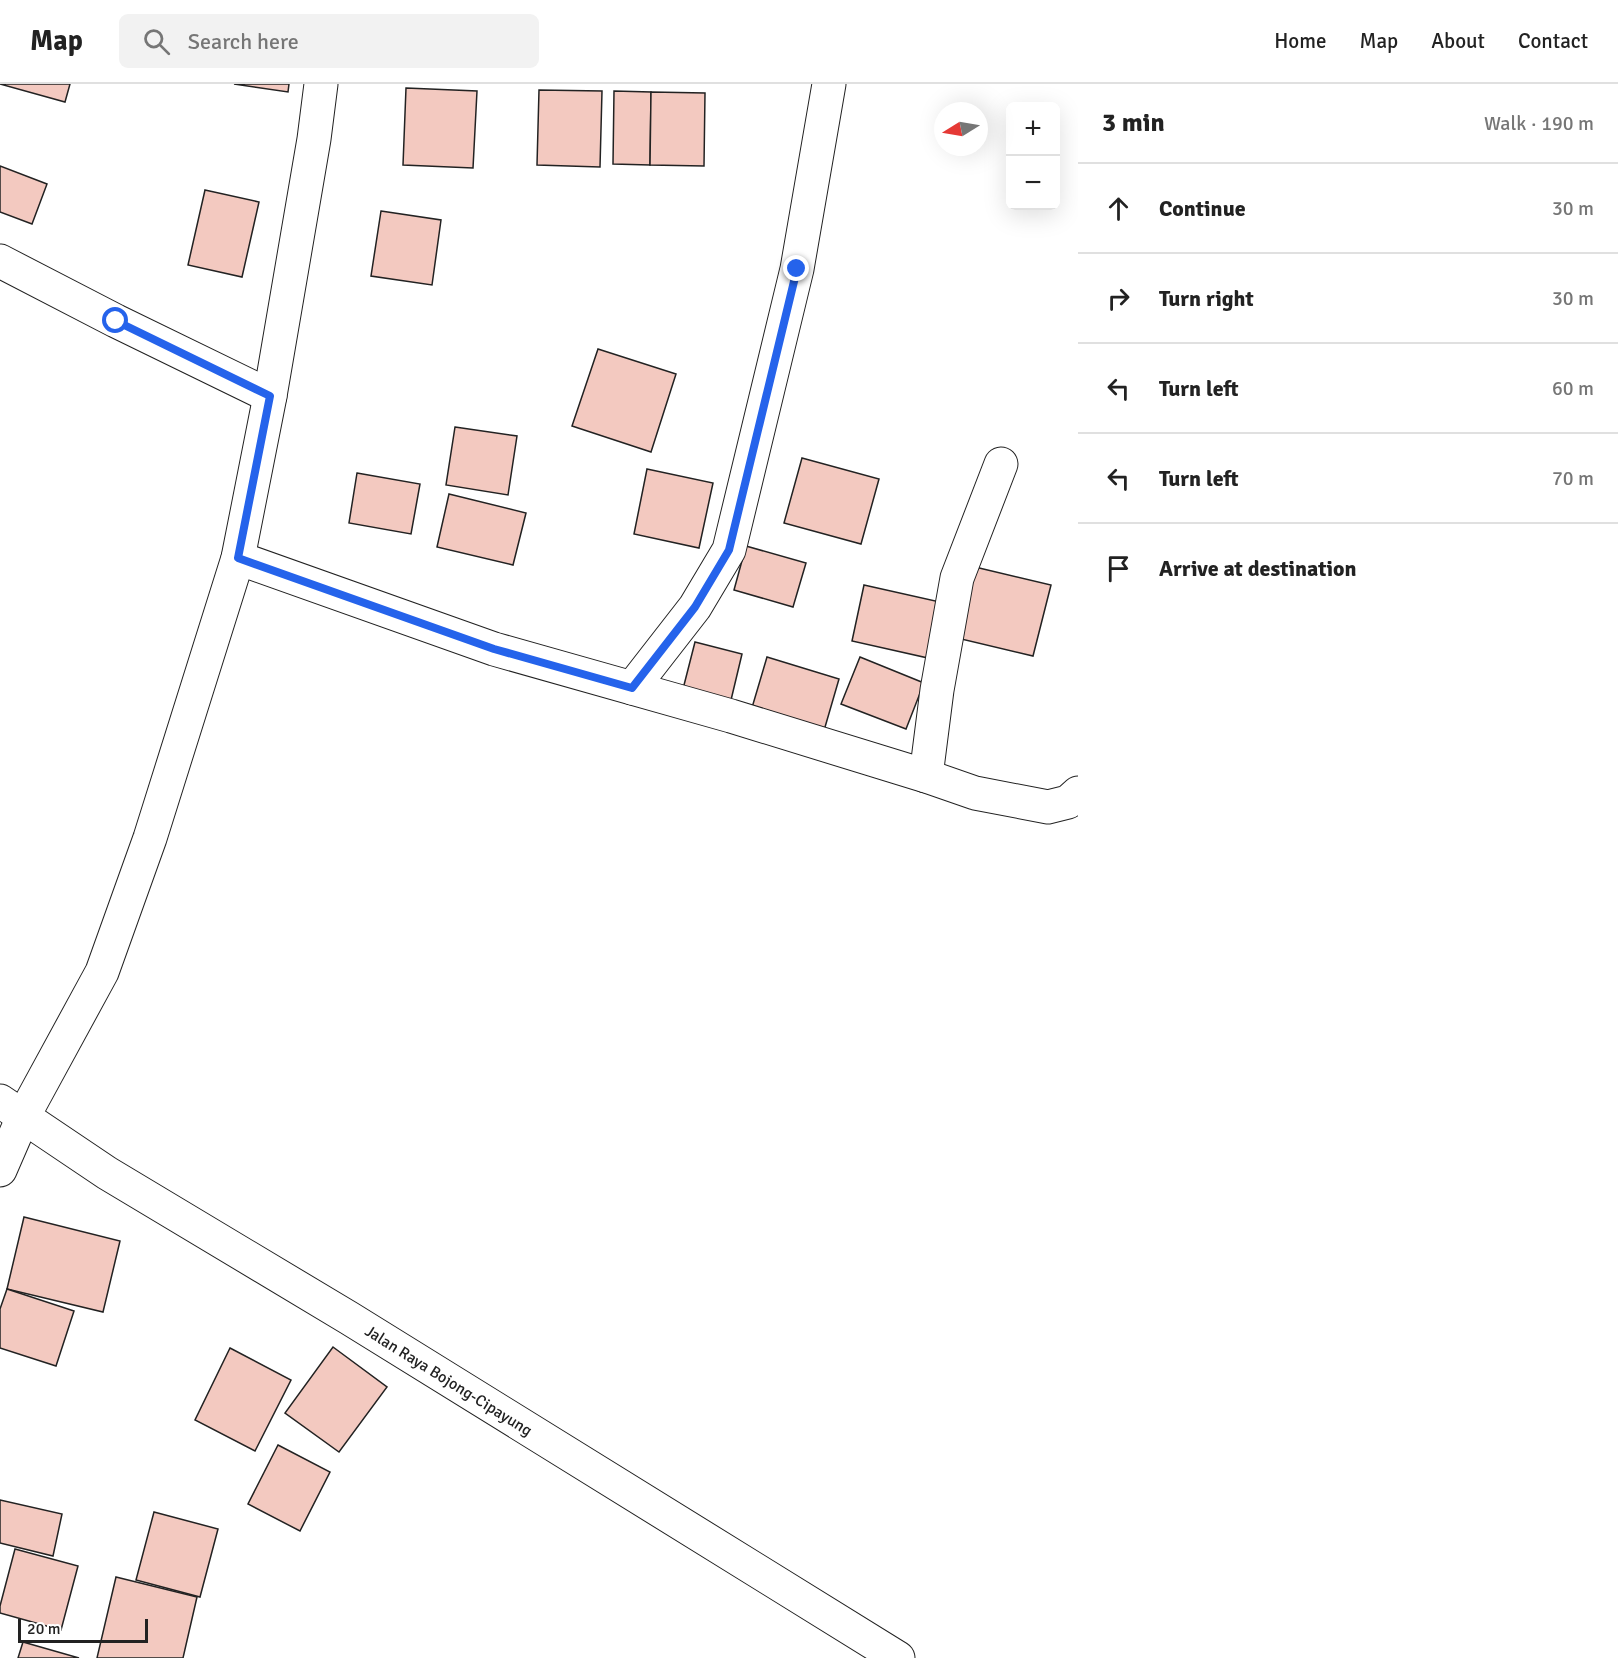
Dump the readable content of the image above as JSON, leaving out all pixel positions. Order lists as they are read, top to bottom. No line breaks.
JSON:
{"streets":{"street":["Jalan Raya Bojong-Cipayung"]},"scale_bar":"20 m","north":"left","page":{"header":"Map","search":"Search here","nav":["Home","Map","About","Contact"],"heading":["3 min","Walk · 190 m"],"map_buttons":["+","−"],"list":[["Continue","30 m"],["Turn right","30 m"],["Turn left","60 m"],["Turn left","70 m"],"Arrive at destination"],"scale":"20 m"}}
